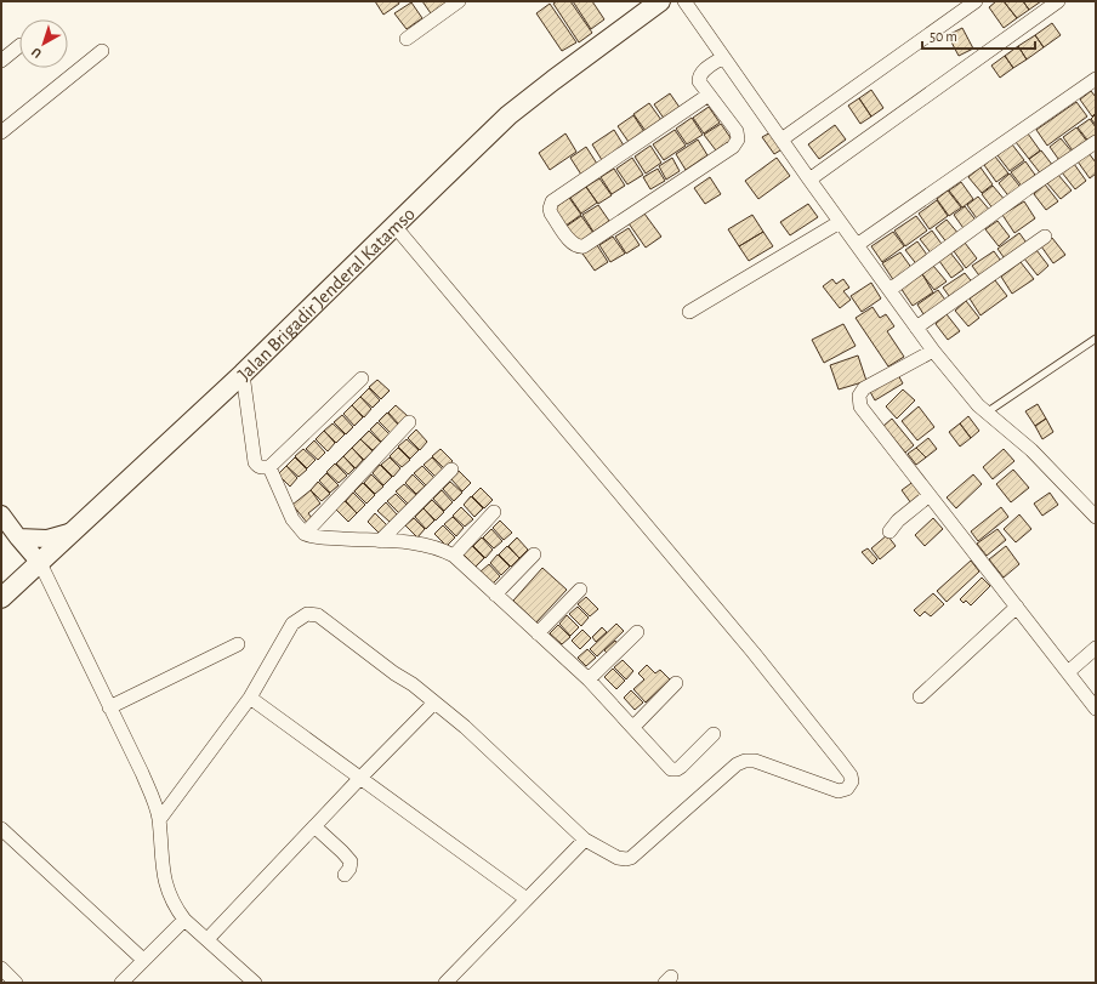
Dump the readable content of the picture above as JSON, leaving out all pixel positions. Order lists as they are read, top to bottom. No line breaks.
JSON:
{"streets":{"main road":["Jalan Brigadir Jenderal Katamso"]},"scale_bar":"50 m","north":"bottom left"}
